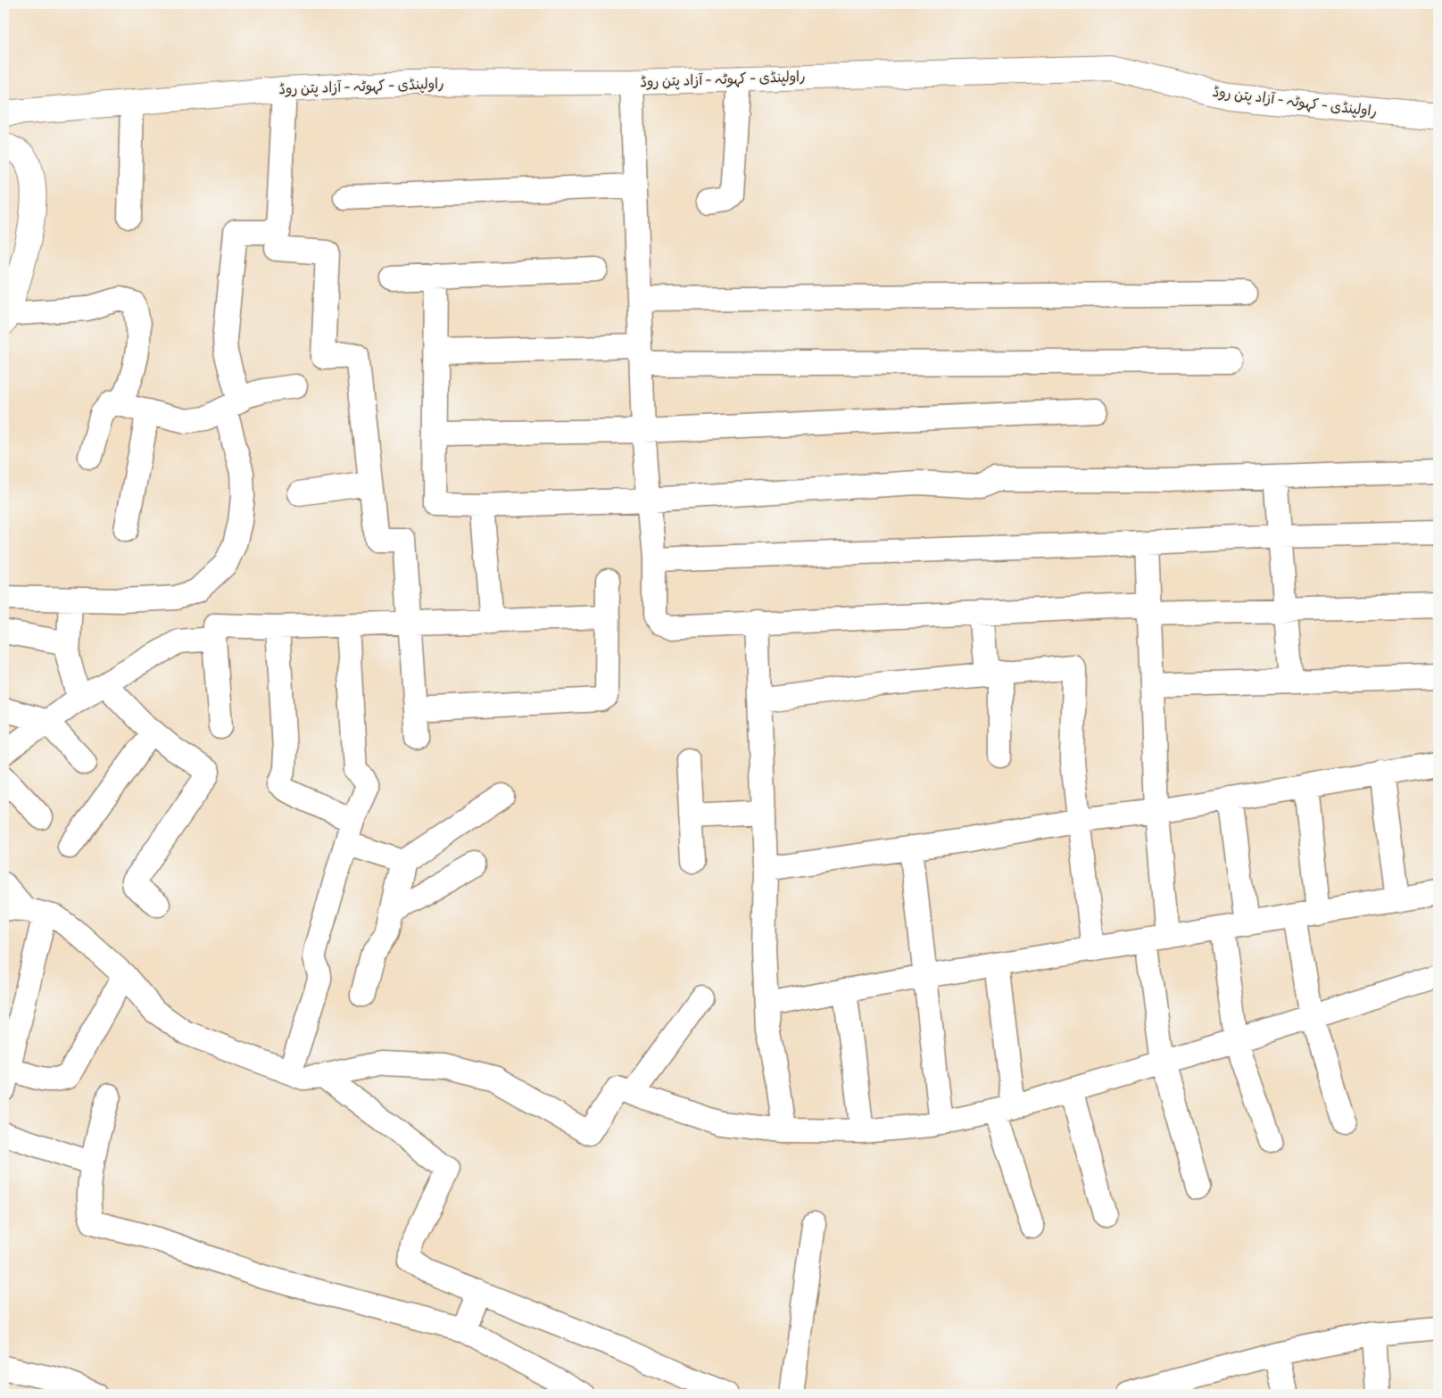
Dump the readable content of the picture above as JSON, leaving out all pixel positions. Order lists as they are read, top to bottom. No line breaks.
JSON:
{"streets":{"main road":["راولپنڈی - کہوٹہ - آزاد پتن روڈ"]}}
